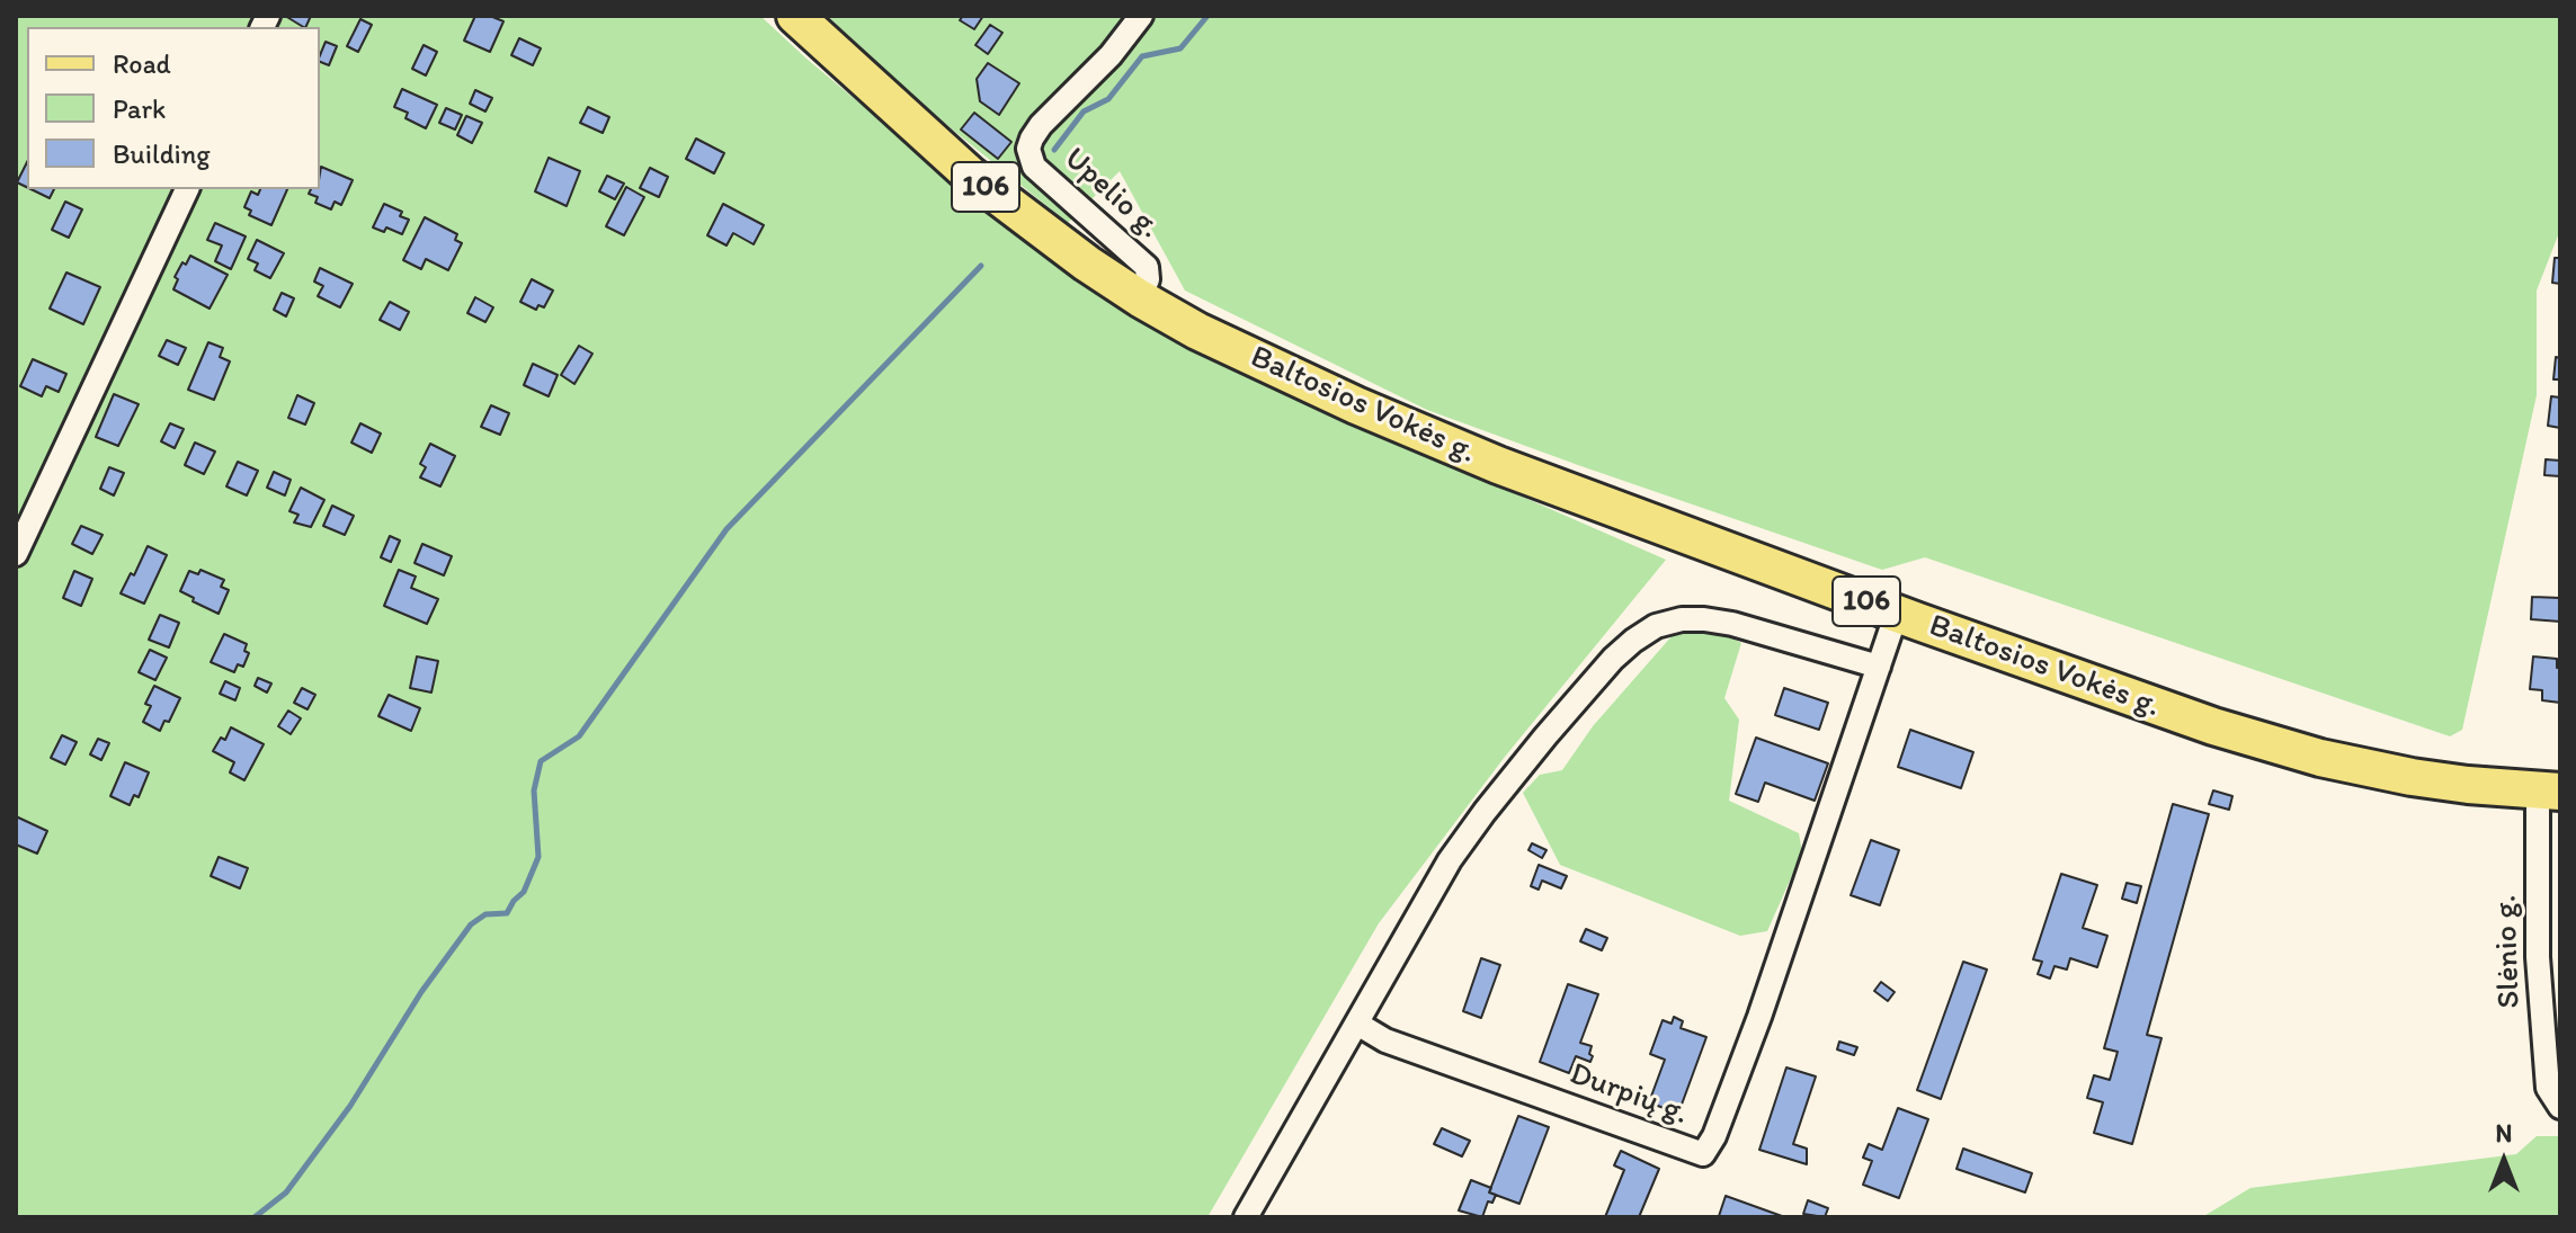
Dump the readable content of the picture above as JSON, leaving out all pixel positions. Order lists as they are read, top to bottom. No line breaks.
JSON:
{"streets":{"main road":["106","Baltosios Vokės g."],"street":["Upelio g.","Slėnio g.","Durpių g."]},"crossings":[["106","Upelio g."],["106","Baltosios Vokės g."],["Upelio g.","Baltosios Vokės g."],["Baltosios Vokės g.","Slėnio g."],["Baltosios Vokės g.","Durpių g."]],"legend":["Road","Park","Building"],"north":"top"}
